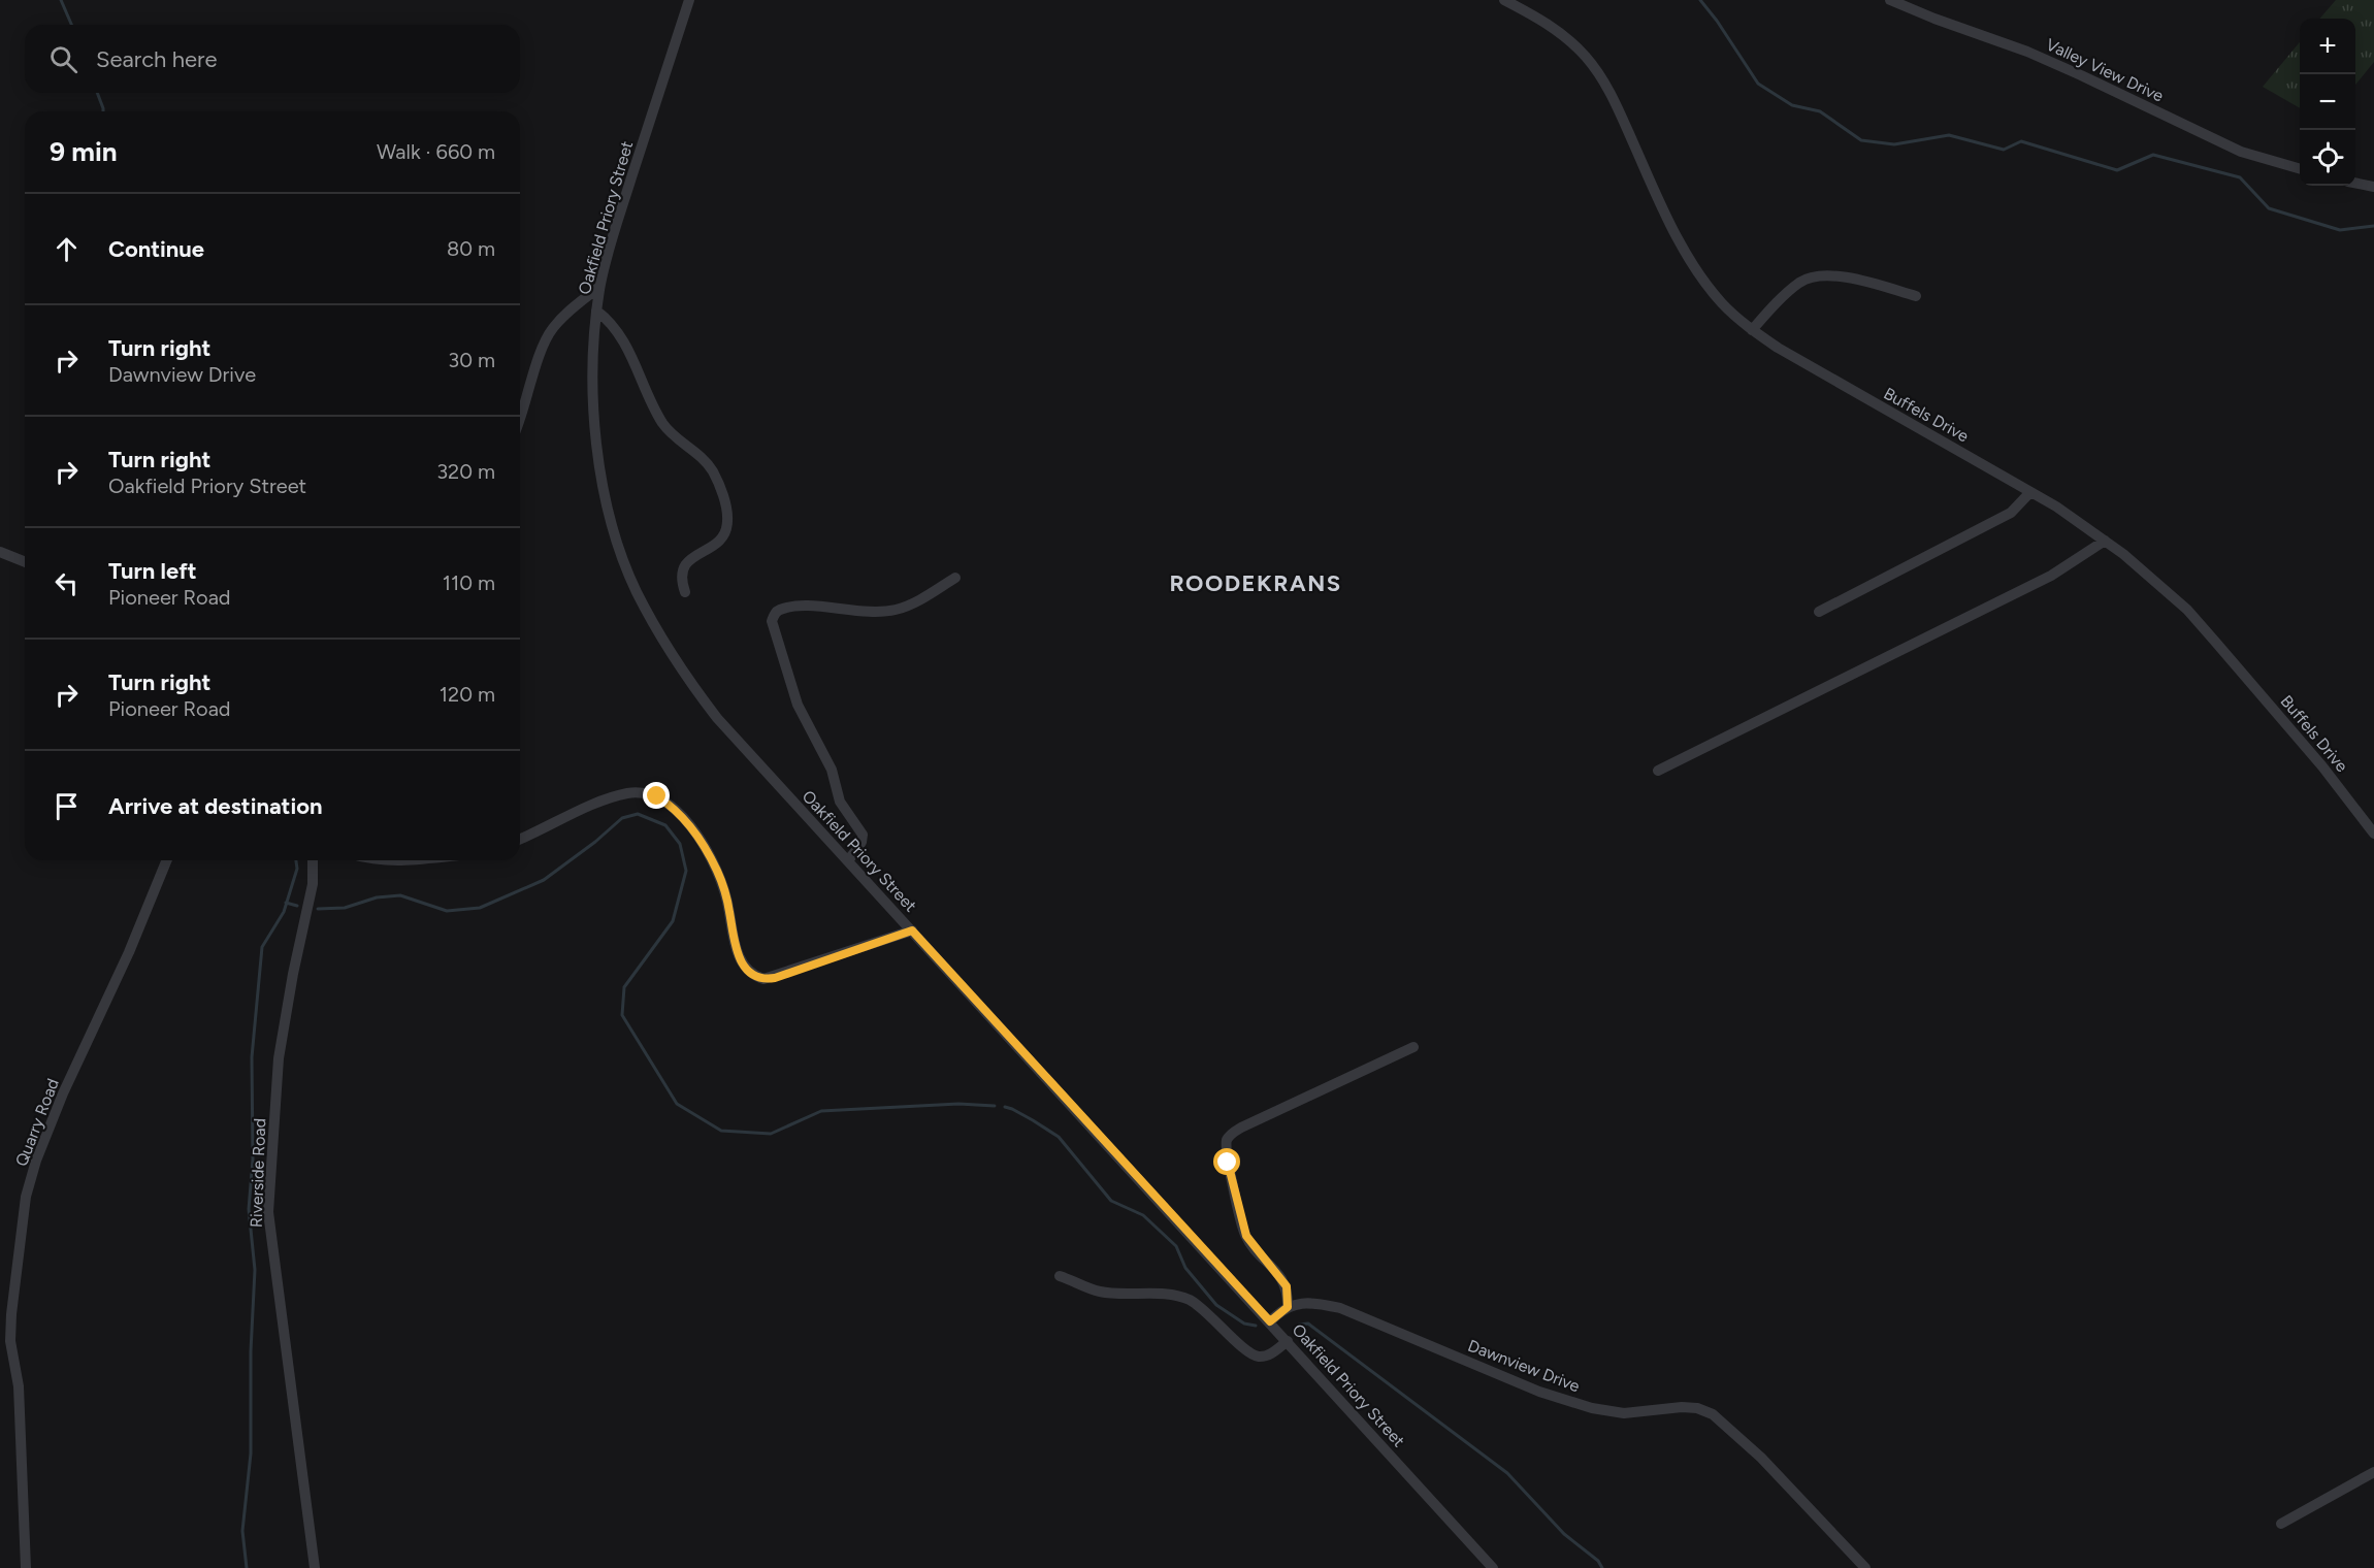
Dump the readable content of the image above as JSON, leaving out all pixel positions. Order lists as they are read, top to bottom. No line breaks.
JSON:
{"streets":{"street":["Valley View Drive","Oakfield Priory Street","Buffels Drive","Quarry Road","Riverside Road","Dawnview Drive"]},"districts":["ROODEKRANS"],"page":{"map_buttons":["+","−"],"search":"Search here","heading":["9 min","Walk · 660 m"],"list":[["Continue","80 m"],["Turn right","Dawnview Drive","30 m"],["Turn right","Oakfield Priory Street","320 m"],["Turn left","Pioneer Road","110 m"],["Turn right","Pioneer Road","120 m"],"Arrive at destination"]}}
